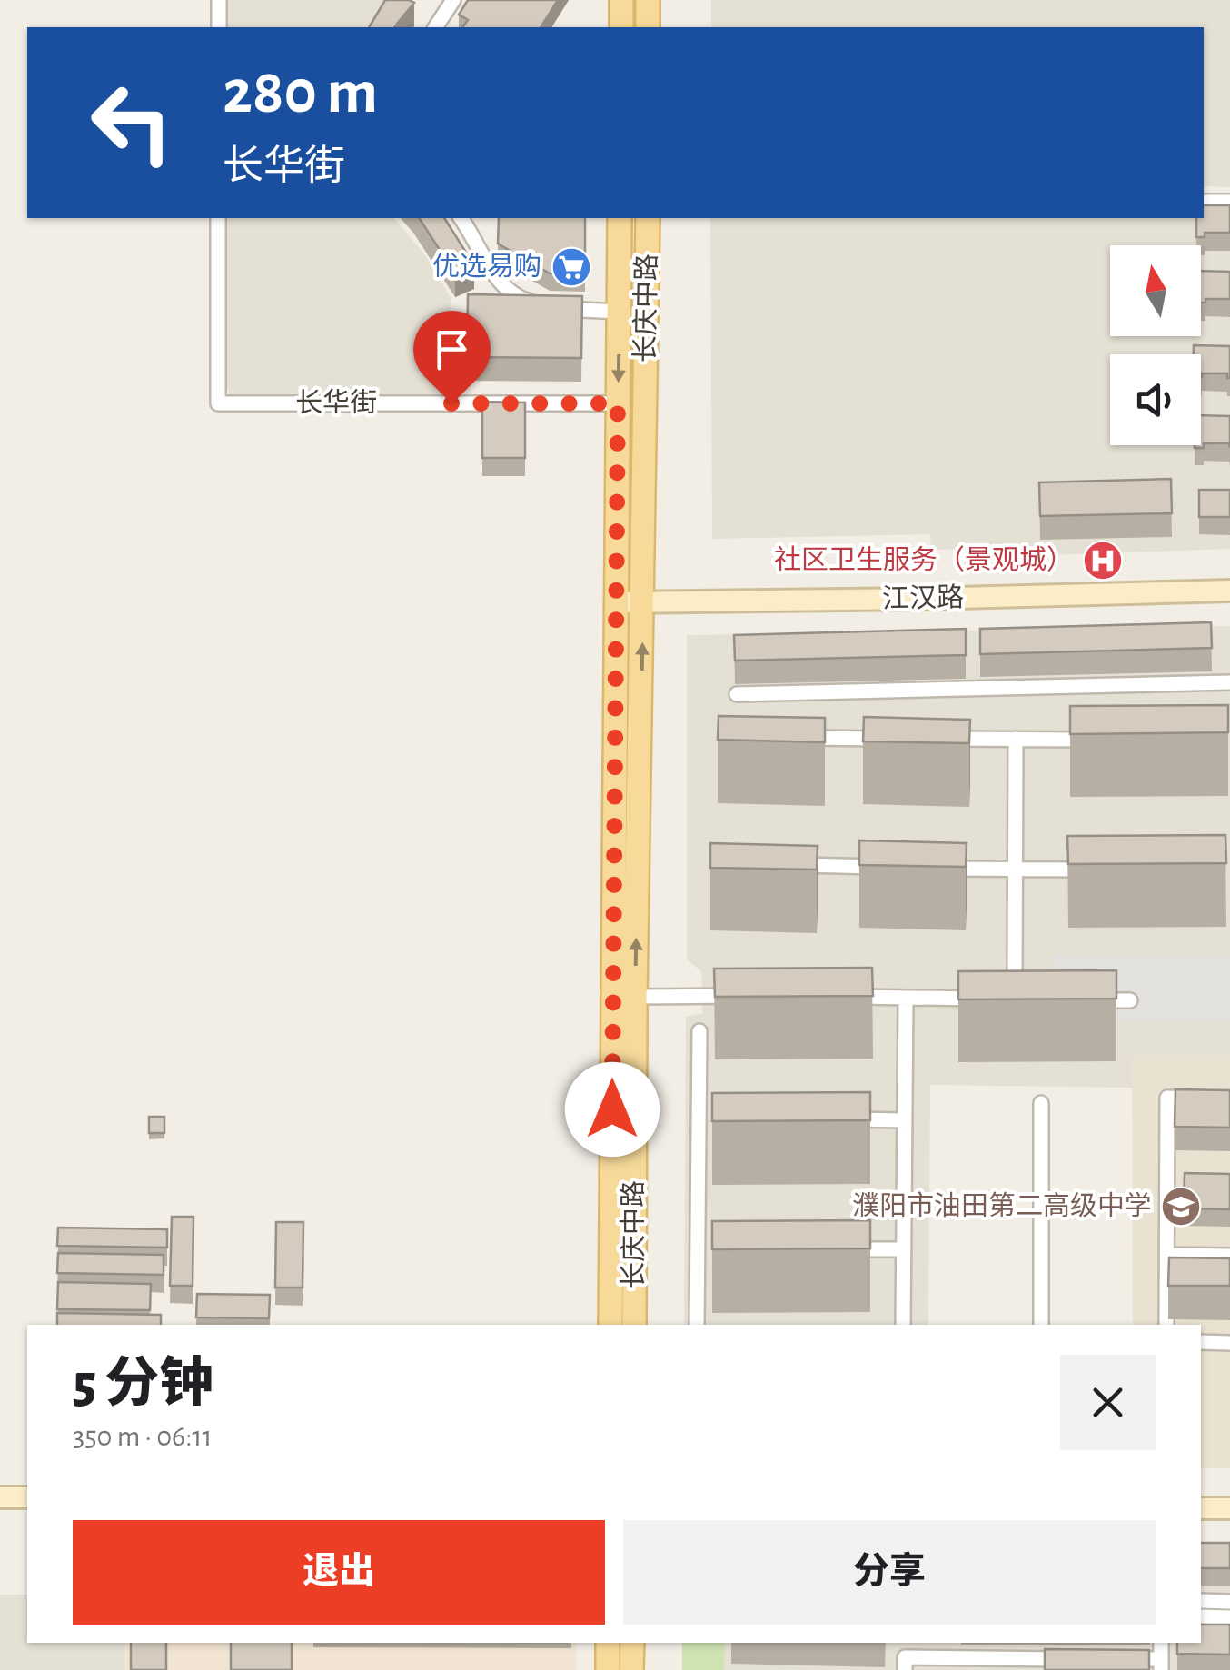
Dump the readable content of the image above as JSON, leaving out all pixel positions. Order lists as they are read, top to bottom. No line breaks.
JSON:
{"streets":{"main road":["长庆中路"],"street":["长华街","江汉路"]},"crossings":[["长庆中路","长华街"],["长庆中路","江汉路"]],"places":{"supermarket":["优选易购"],"hospital":["社区卫生服务（景观城）"],"school or university":["濮阳市油田第二高级中学"]},"north":"top","page":{"turn":["280 m","长华街"],"heading":["5 分钟","350 m · 06:11"],"buttons":["退出","分享"]}}
